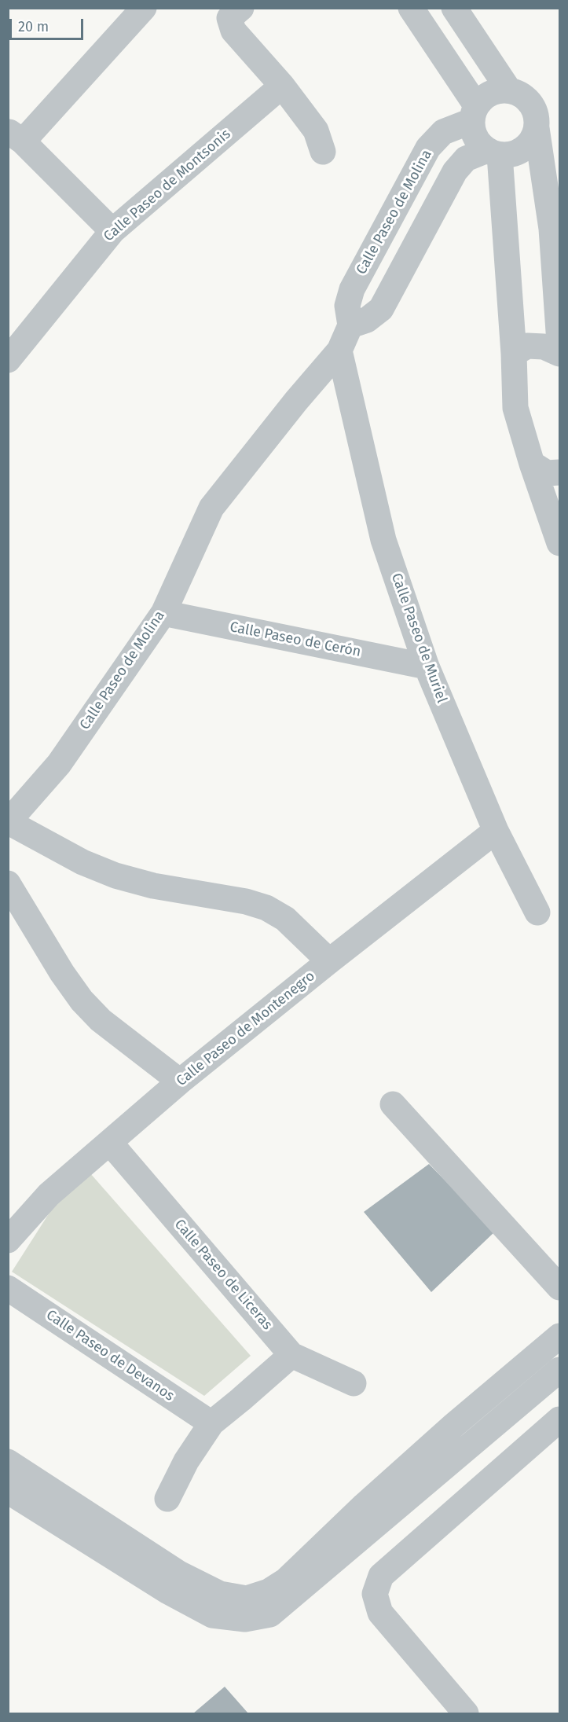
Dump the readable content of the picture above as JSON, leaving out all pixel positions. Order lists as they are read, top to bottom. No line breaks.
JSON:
{"streets":{"street":["Calle Paseo de Montsonis","Calle Paseo de Molina","Calle Paseo de Muriel","Calle Paseo de Cerón","Calle Paseo de Montenegro","Calle Paseo de Liceras","Calle Paseo de Devanos"]},"crossings":[["Calle Paseo de Molina","Calle Paseo de Muriel"],["Calle Paseo de Molina","Calle Paseo de Cerón"],["Calle Paseo de Muriel","Calle Paseo de Cerón"],["Calle Paseo de Muriel","Calle Paseo de Montenegro"],["Calle Paseo de Montenegro","Calle Paseo de Liceras"]],"scale_bar":"20 m"}
